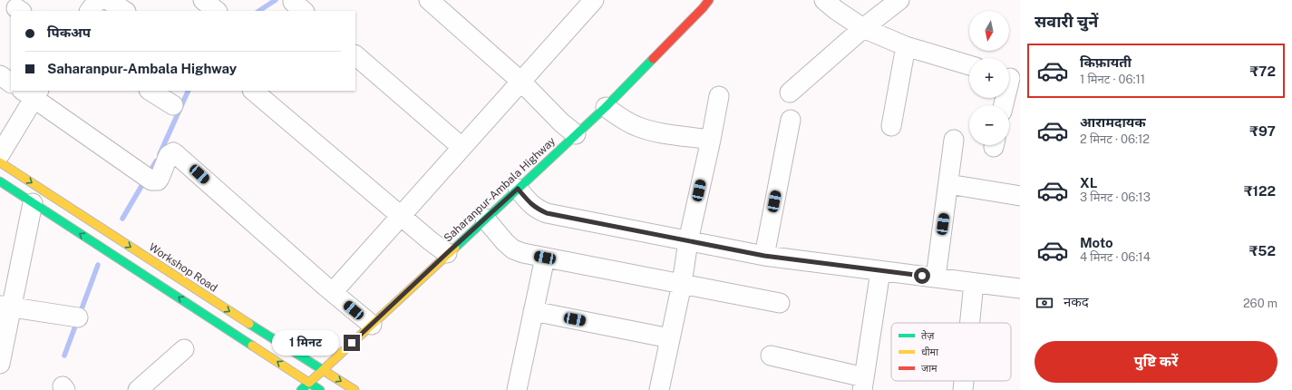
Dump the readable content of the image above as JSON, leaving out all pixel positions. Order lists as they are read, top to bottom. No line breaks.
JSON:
{"streets":{"main road":["Saharanpur-Ambala Highway","Workshop Road"]},"crossings":[["Saharanpur-Ambala Highway","Workshop Road"]],"legend":["तेज़","धीमा","जाम"],"north":"bottom","page":{"heading":"सवारी चुनें","map_buttons":["+","−"],"banner":["पिकअप","Saharanpur-Ambala Highway"],"list":[{"name":"किफ़ायती","note":"1 मिनट · 06:11","value":"₹72"},{"name":"आरामदायक","note":"2 मिनट · 06:12","value":"₹97"},{"name":"XL","note":"3 मिनट · 06:13","value":"₹122"},{"name":"Moto","note":"4 मिनट · 06:14","value":"₹52"}],"pay":["नकद","260 m"],"bubble":"1 मिनट","buttons":"पुष्टि करें"}}
